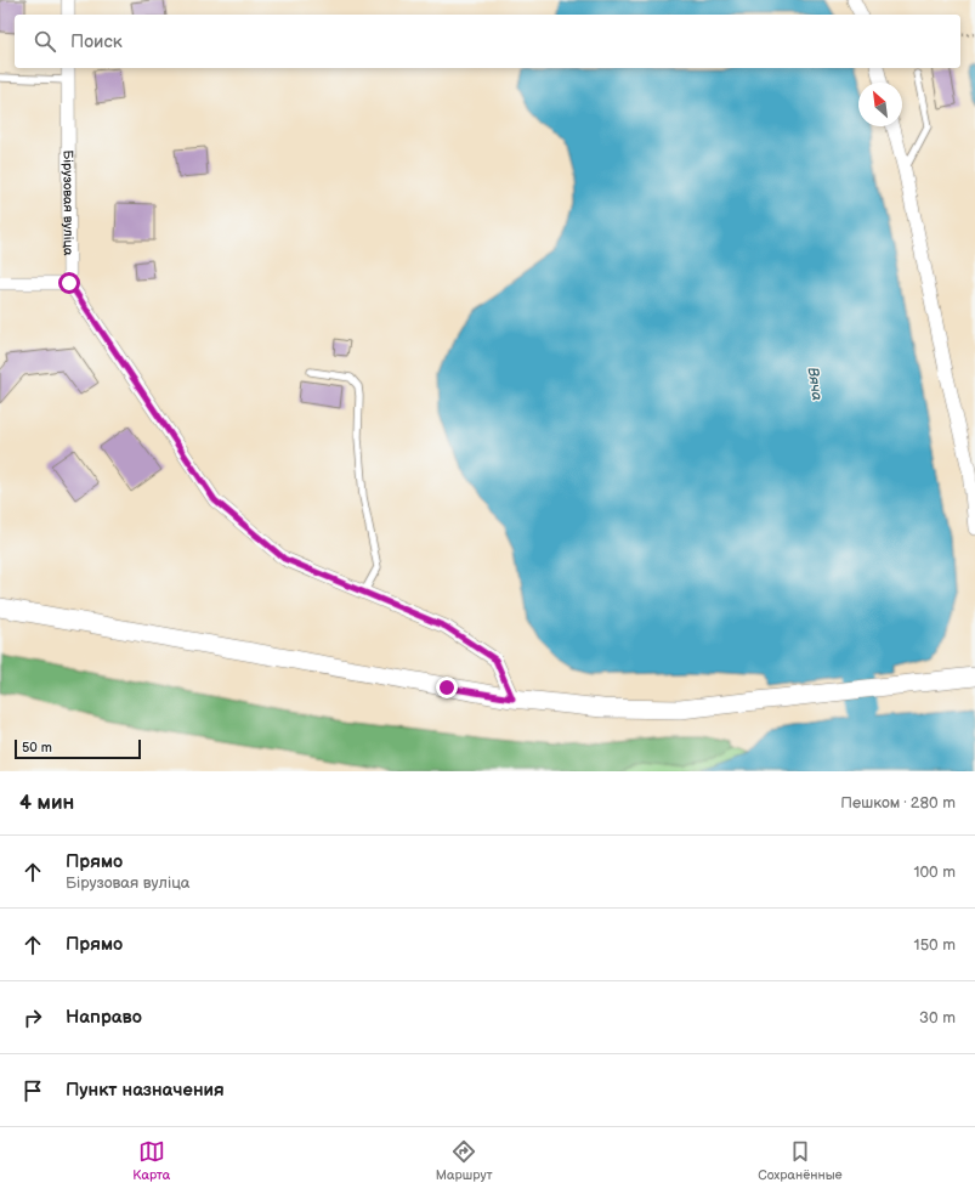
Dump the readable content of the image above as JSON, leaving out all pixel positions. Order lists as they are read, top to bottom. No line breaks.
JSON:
{"streets":{"street":["Бірузовая вуліца"]},"water":["Вяча"],"scale_bar":"50 m","north":"top left","page":{"search":"Поиск","scale":"50 m","heading":["4 мин","Пешком · 280 m"],"list":[["Прямо","Бірузовая вуліца","100 m"],["Прямо","150 m"],["Направо","30 m"],"Пункт назначения"],"nav":["Карта","Маршрут","Сохранённые"]}}
